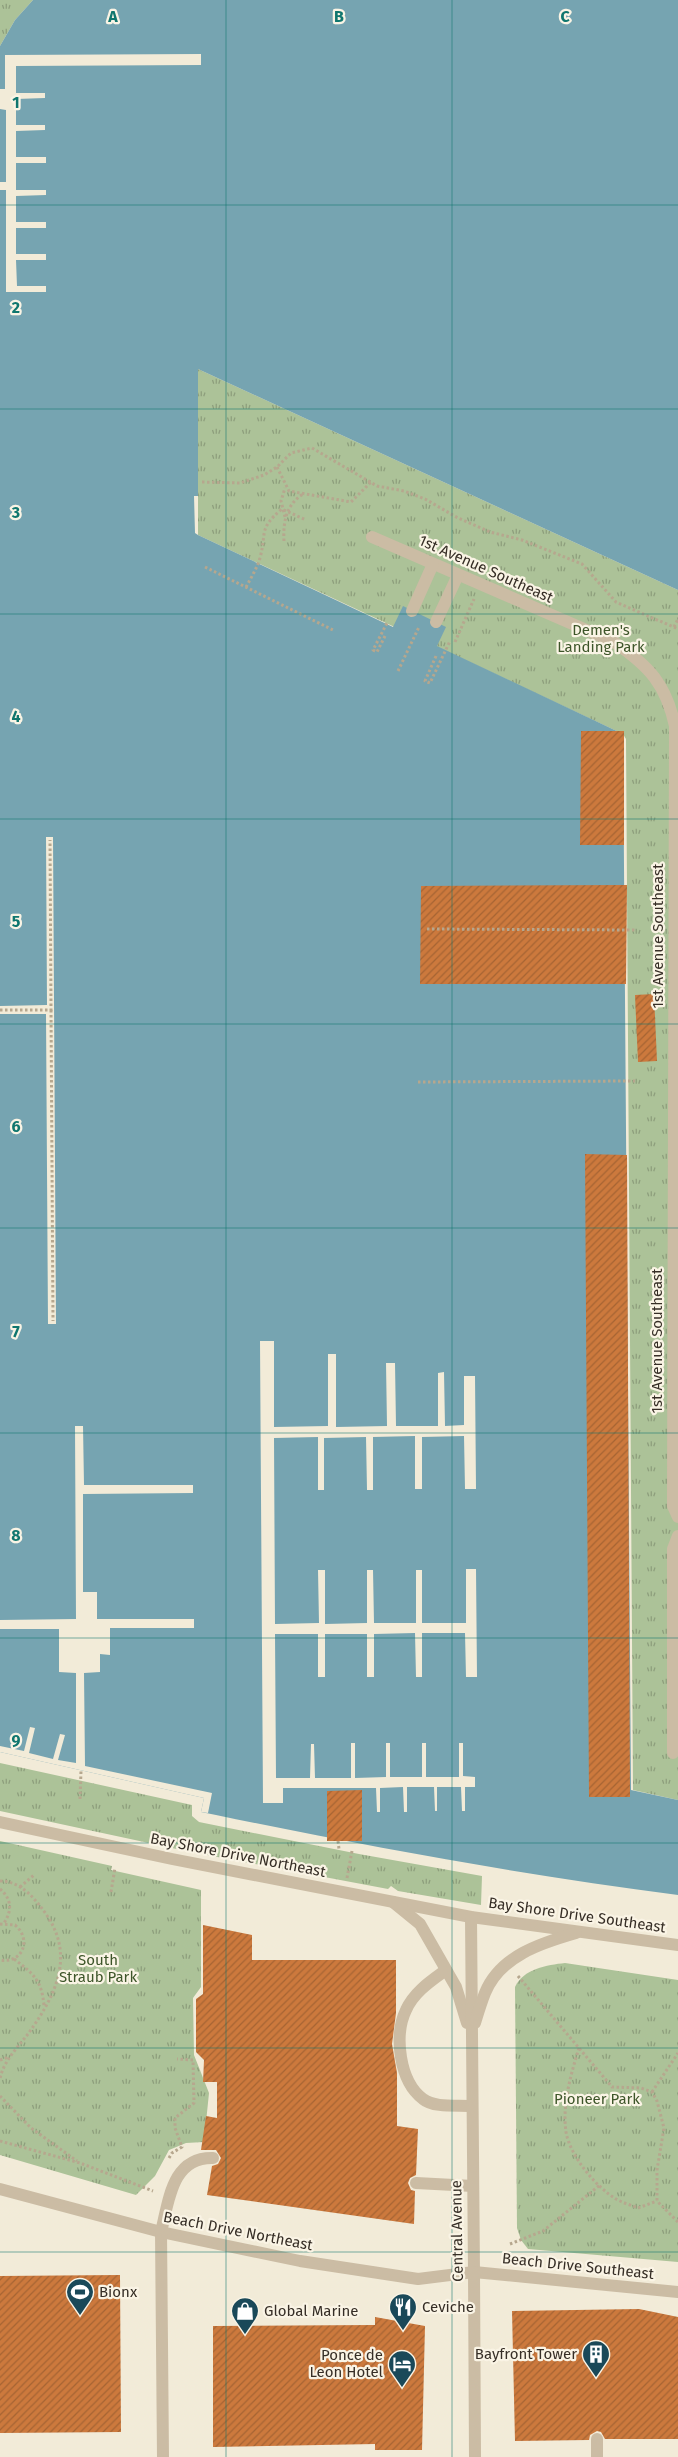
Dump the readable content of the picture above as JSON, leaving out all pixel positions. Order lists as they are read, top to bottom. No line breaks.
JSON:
{"streets":{"street":["1st Avenue Southeast","Bay Shore Drive Northeast","Bay Shore Drive Southeast","Beach Drive Northeast","Central Avenue","Beach Drive Southeast"]},"crossings":[["Bay Shore Drive Northeast","Bay Shore Drive Southeast"],["Bay Shore Drive Northeast","Central Avenue"],["Bay Shore Drive Southeast","Central Avenue"],["Beach Drive Northeast","Central Avenue"],["Beach Drive Northeast","Beach Drive Southeast"],["Central Avenue","Beach Drive Southeast"]],"parks":["Demen's Landing Park","South Straub Park","Pioneer Park"],"places":{"sports":["Bionx"],"restaurant":["Ceviche"],"shop":["Global Marine"],"building":["Bayfront Tower"],"hotel":["Ponce de Leon Hotel"]},"grid":{"columns":["A","B","C"],"rows":["1","2","3","4","5","6","7","8","9"]}}
